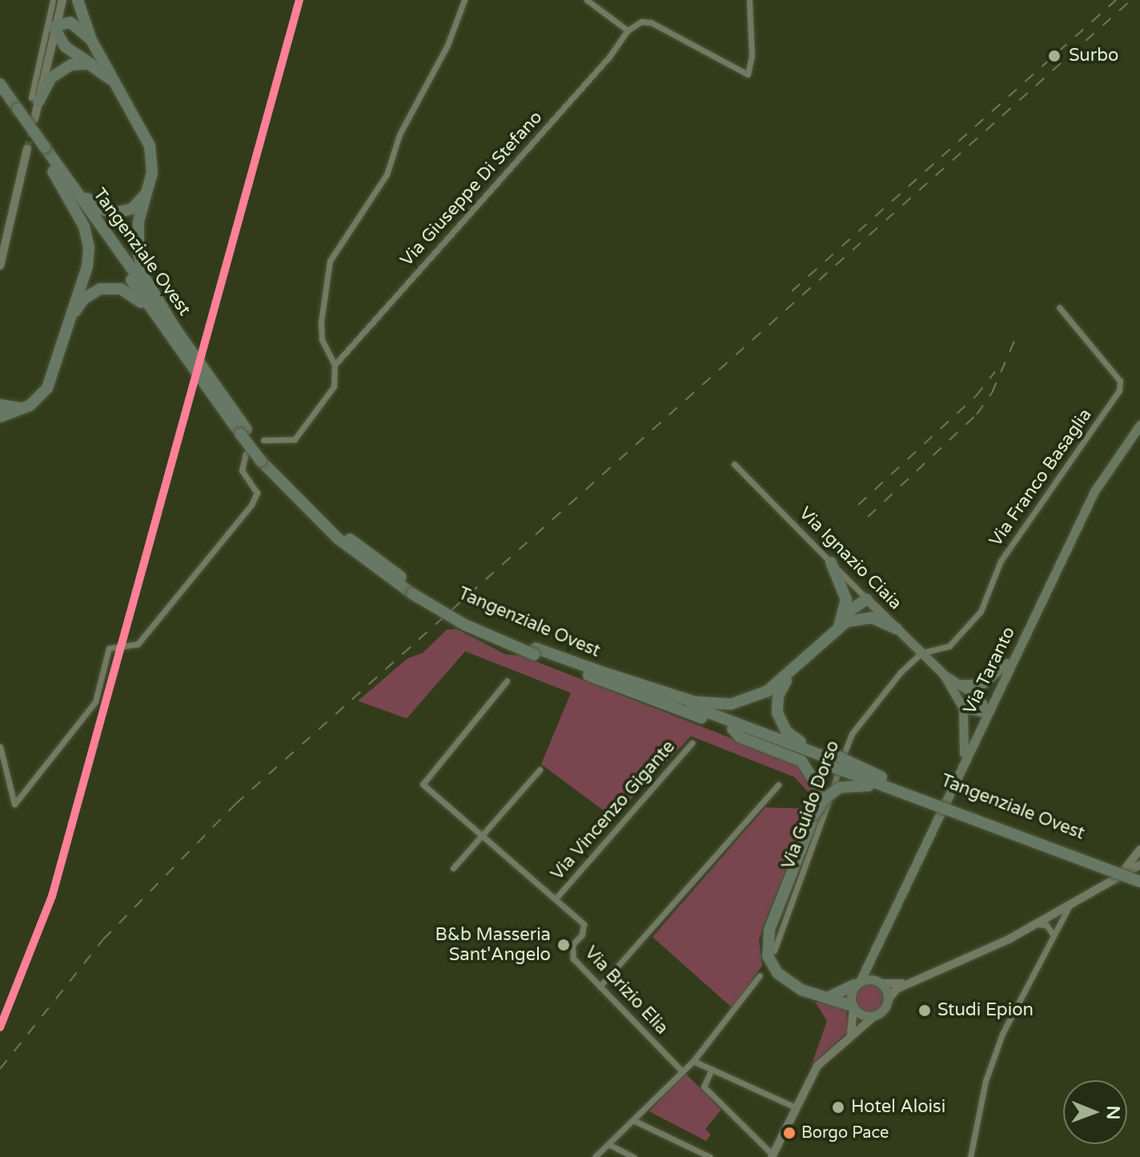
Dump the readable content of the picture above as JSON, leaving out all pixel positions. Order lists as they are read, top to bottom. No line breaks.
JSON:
{"streets":{"highway":["Tangenziale Ovest"],"main road":["Via Ignazio Ciaia","Via Taranto"],"street":["Via Giuseppe Di Stefano","Via Franco Basaglia","Via Guido Dorso","Via Vincenzo Gigante","Via Brizio Elia"]},"crossings":[["Via Franco Basaglia","Via Ignazio Ciaia"],["Via Franco Basaglia","Via Guido Dorso"],["Via Ignazio Ciaia","Via Taranto"],["Via Ignazio Ciaia","Via Guido Dorso"],["Via Vincenzo Gigante","Via Brizio Elia"]],"places":["Surbo","B&b Masseria Sant'Angelo","Studi Epion","Hotel Aloisi","Borgo Pace"],"north":"right"}
